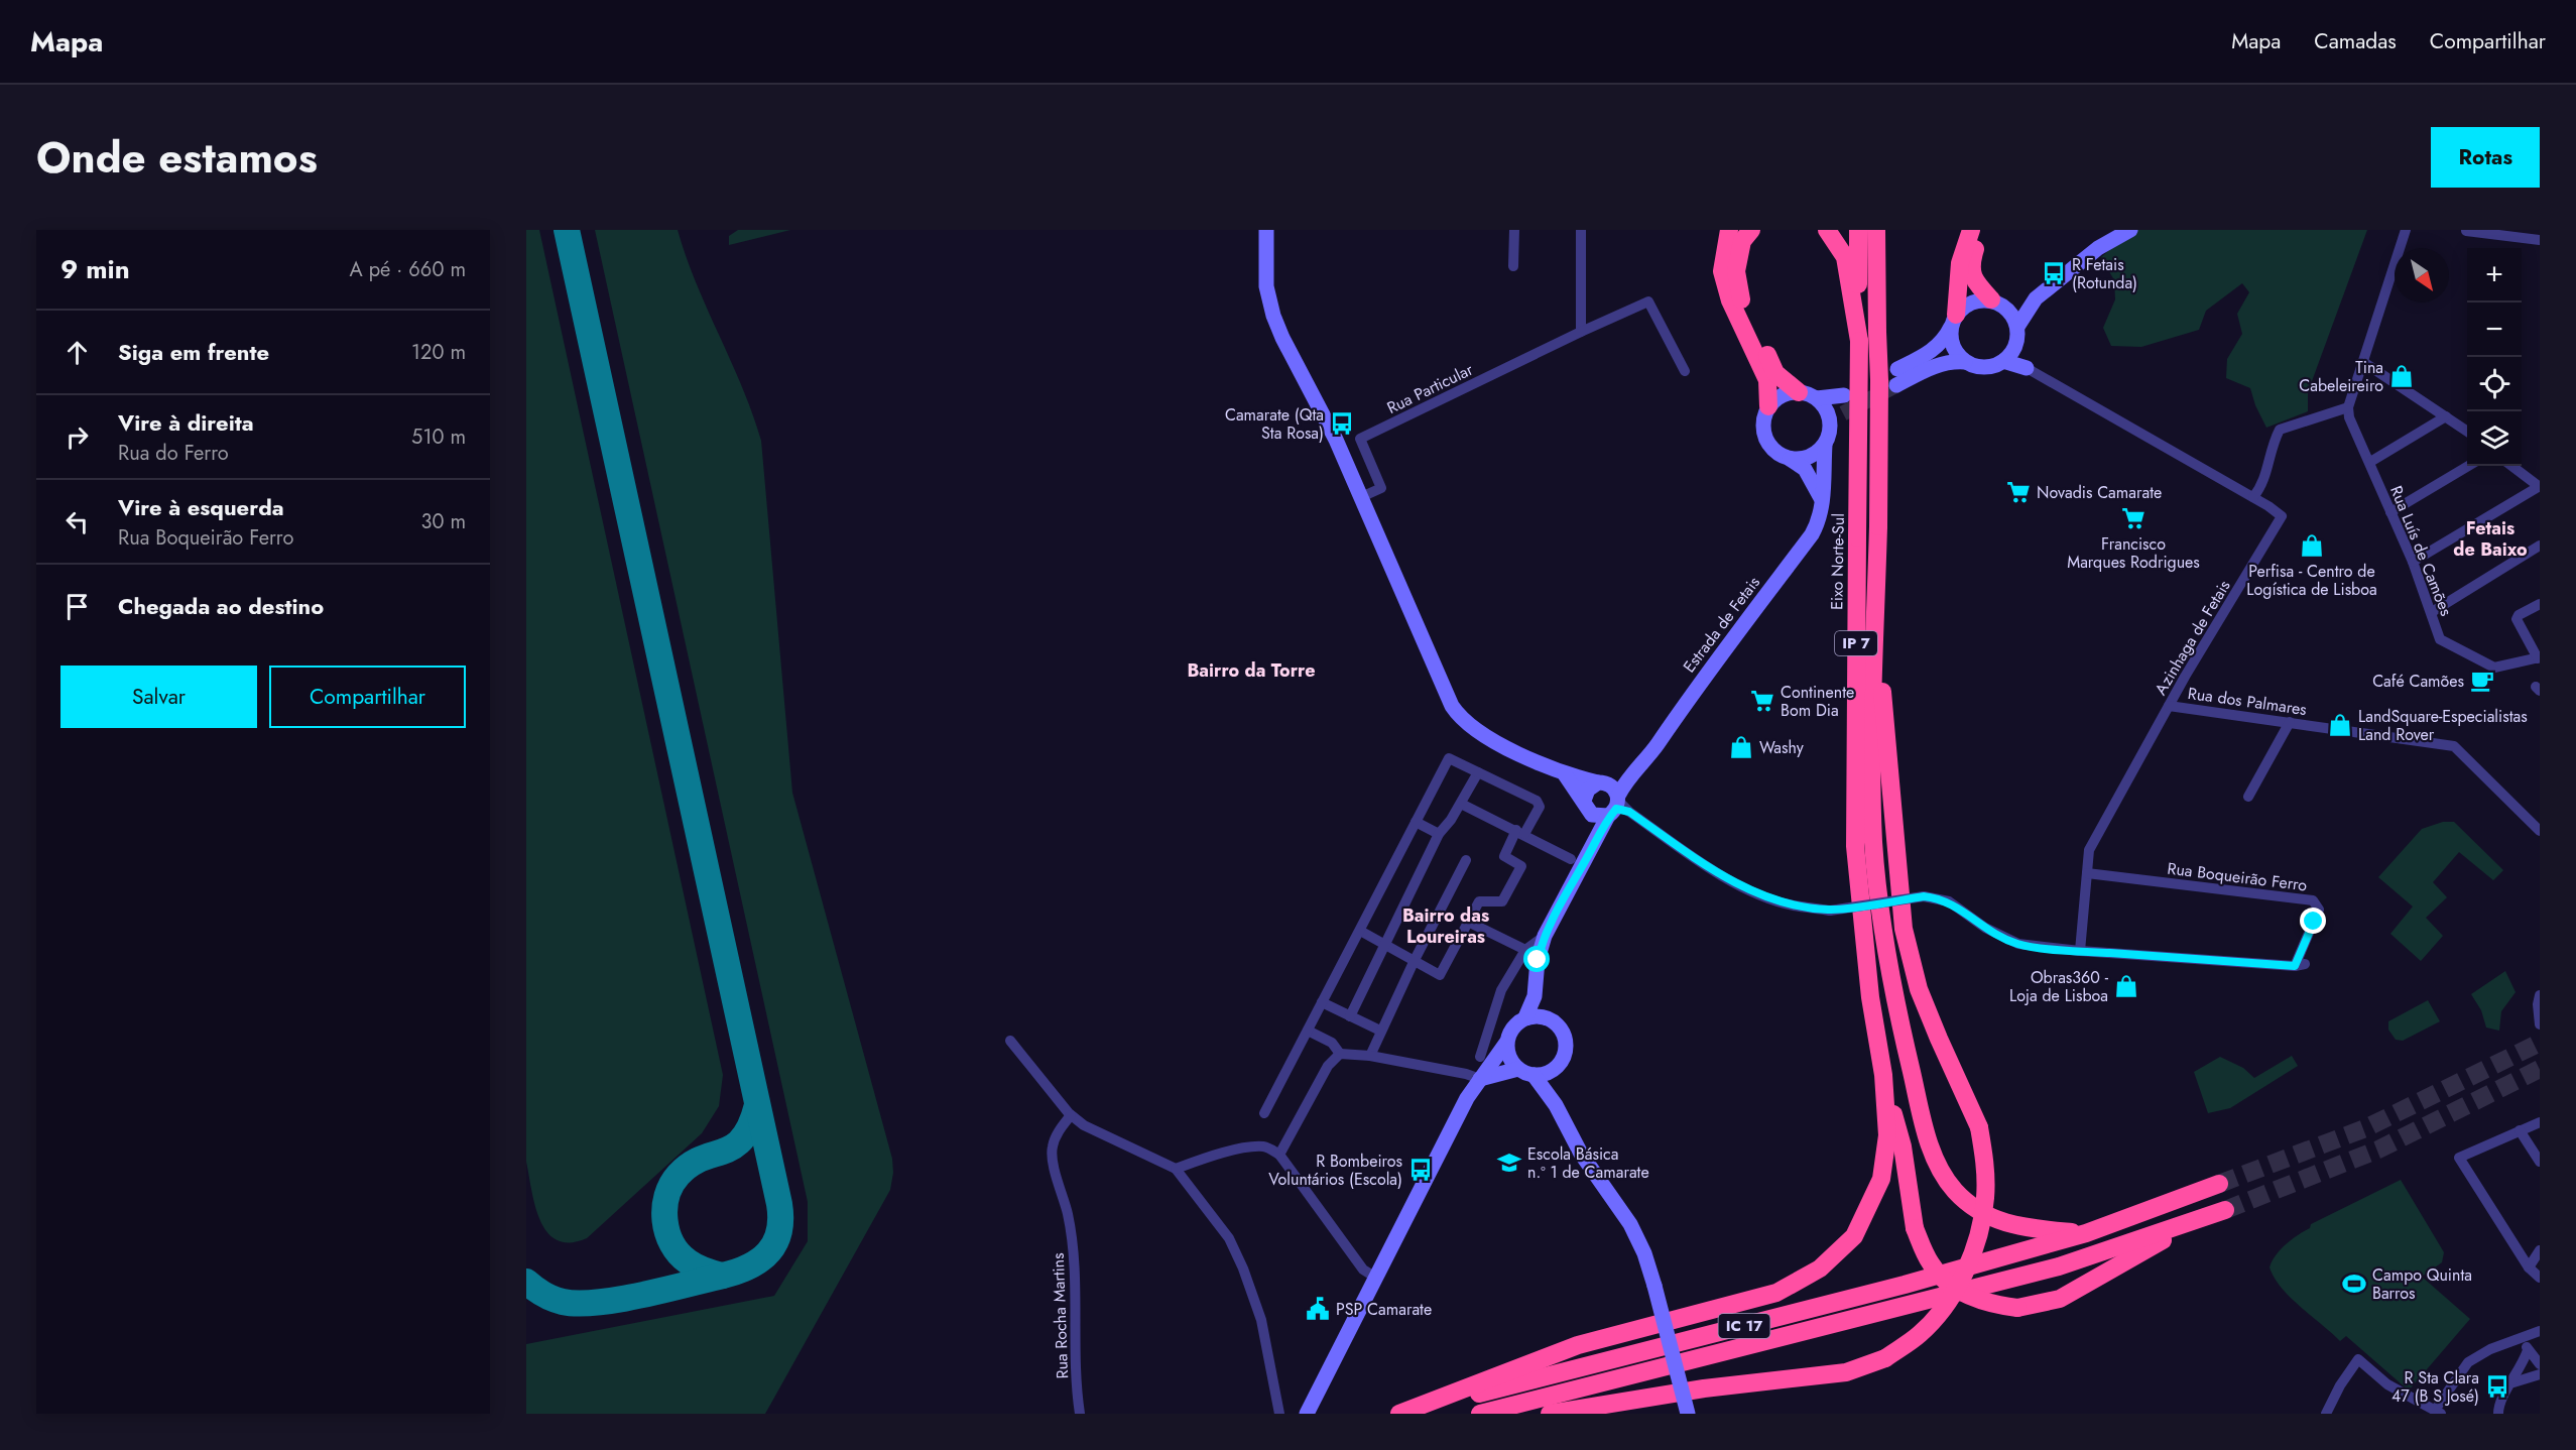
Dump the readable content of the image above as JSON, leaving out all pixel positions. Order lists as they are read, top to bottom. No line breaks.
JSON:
{"streets":{"highway":["Eixo Norte-Sul","IP 7","IC 17"],"street":["Rua Particular","Rua Luís de Camões","Estrada de Fetais","Azinhaga de Fetais","Rua dos Palmares","Rua Boqueirão Ferro","Rua Rocha Martins"]},"crossings":[["Azinhaga de Fetais","Rua dos Palmares"],["Azinhaga de Fetais","Rua Boqueirão Ferro"]],"districts":["Fetais de Baixo","Bairro da Torre","Bairro das Loureiras"],"places":{"bus stop":["R Fetais (Rotunda)","Camarate (Qta Sta Rosa)","R Bombeiros Voluntários (Escola)","R Sta Clara 47 (B S José)"],"shop":["Tina Cabeleireiro","Perfisa - Centro de Logística de Lisboa","LandSquare-Especialistas Land Rover","Washy","Obras360 - Loja de Lisboa"],"supermarket":["Novadis Camarate","Francisco Marques Rodrigues","Continente Bom Dia"],"cafe":["Café Camões"],"school or university":["Escola Básica n.º 1 de Camarate"],"sports":["Campo Quinta Barros"],"public building":["PSP Camarate"]},"north":"bottom right","page":{"header":"Mapa","nav":["Mapa","Camadas","Compartilhar"],"title":"Onde estamos","buttons":["Rotas",["Salvar","Compartilhar"]],"heading":["9 min","A pé · 660 m"],"map_buttons":["+","−"],"list":[["Siga em frente","120 m"],["Vire à direita","Rua do Ferro","510 m"],["Vire à esquerda","Rua Boqueirão Ferro","30 m"],"Chegada ao destino"]}}
